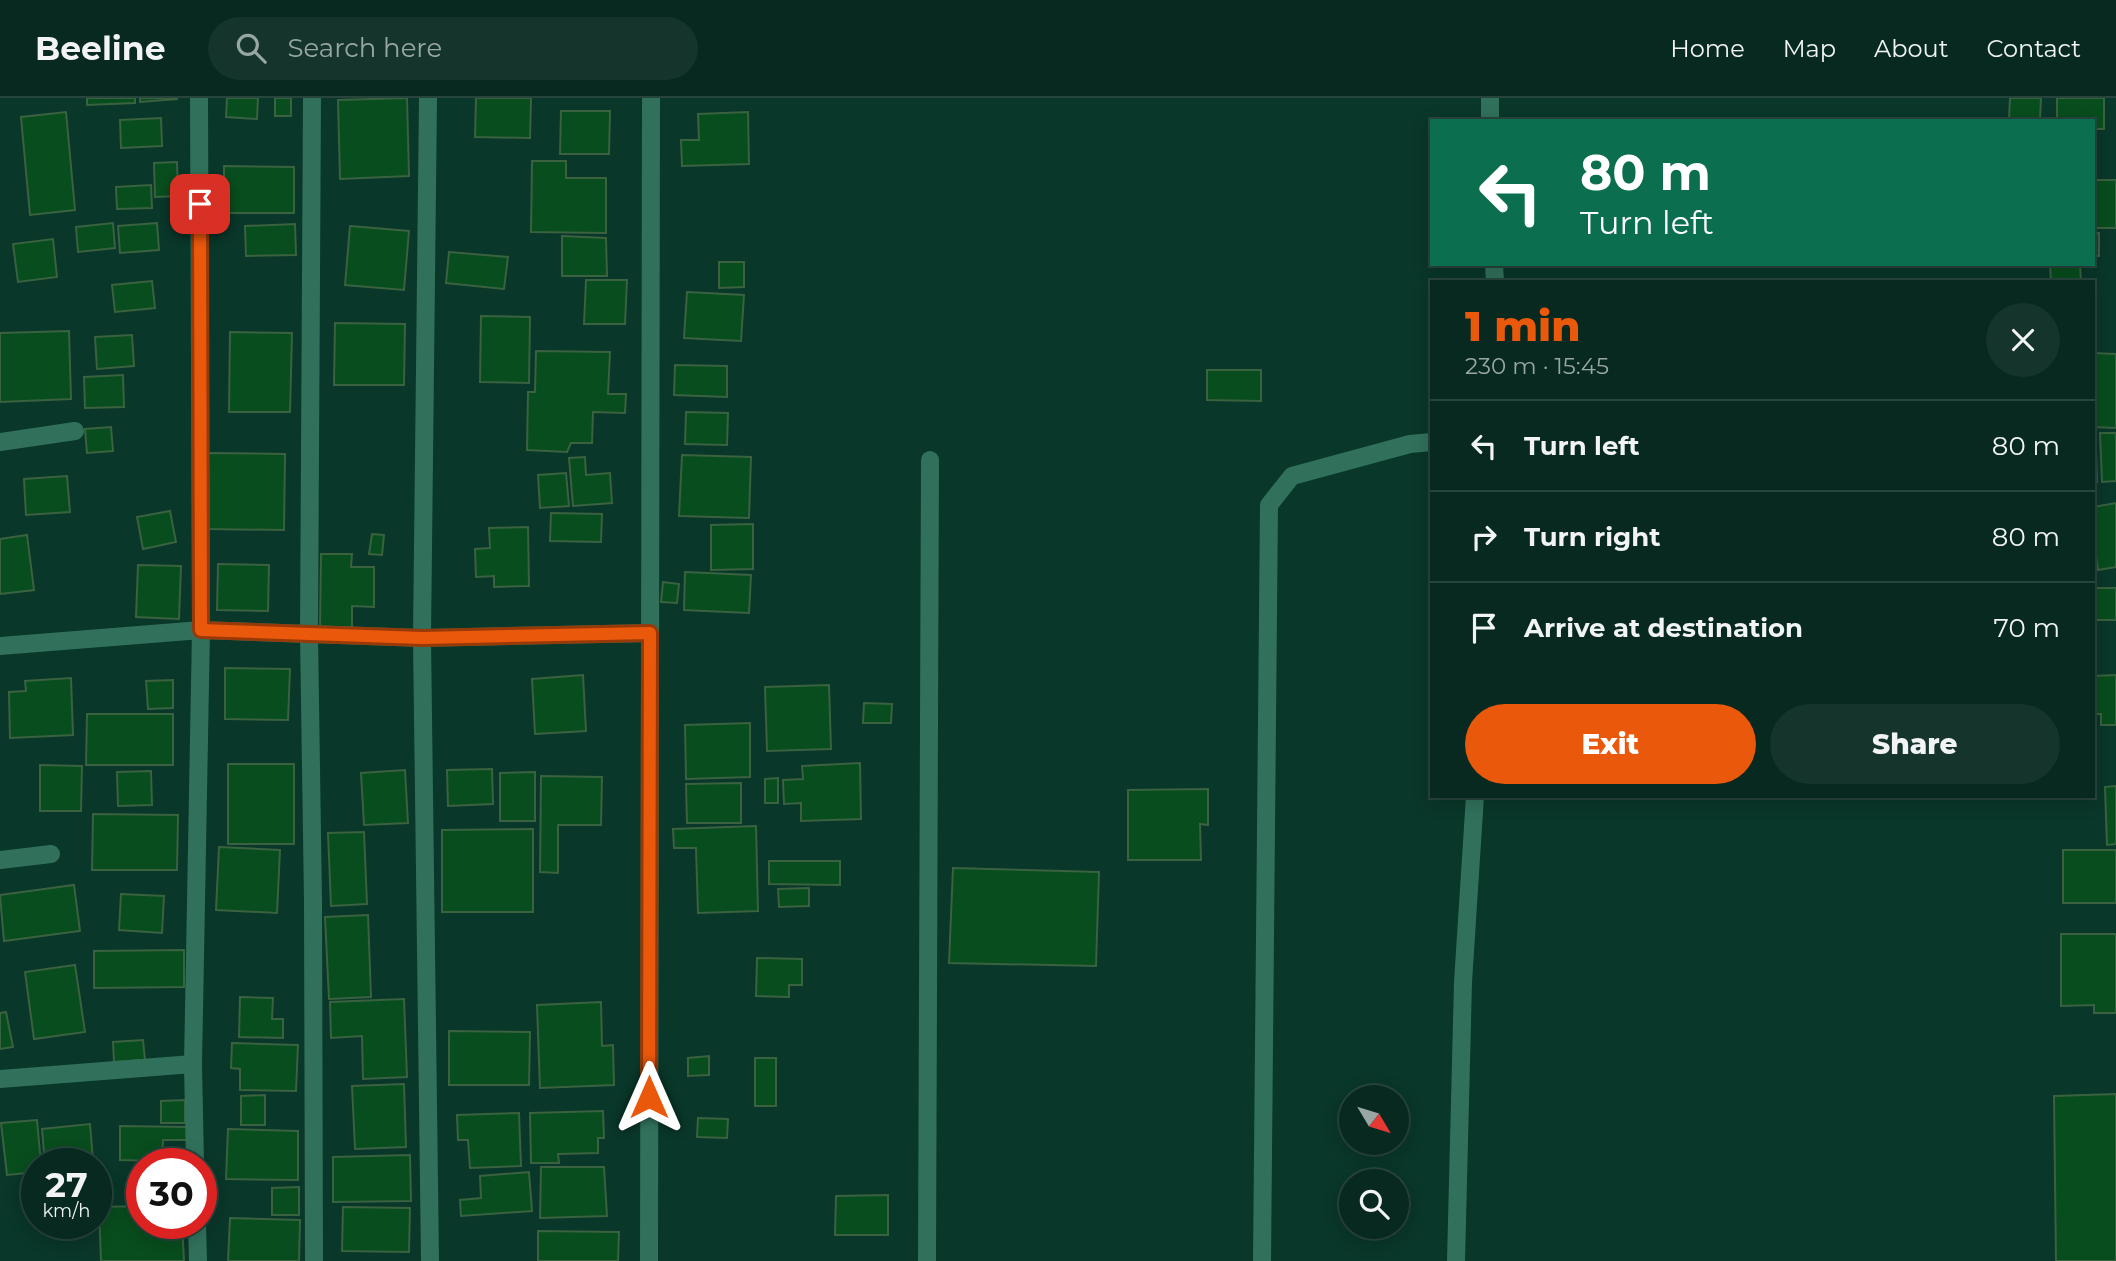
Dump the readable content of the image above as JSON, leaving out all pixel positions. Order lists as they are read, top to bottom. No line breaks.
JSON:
{"north":"bottom right","page":{"header":"Beeline","search":"Search here","nav":["Home","Map","About","Contact"],"turn":["80 m","Turn left"],"heading":["1 min","230 m · 15:45"],"list":[{"name":"Turn left","value":"80 m"},{"name":"Turn right","value":"80 m"},{"name":"Arrive at destination","value":"70 m"}],"buttons":["Exit","Share"],"speed":"27 km/h","limit":"30"}}
